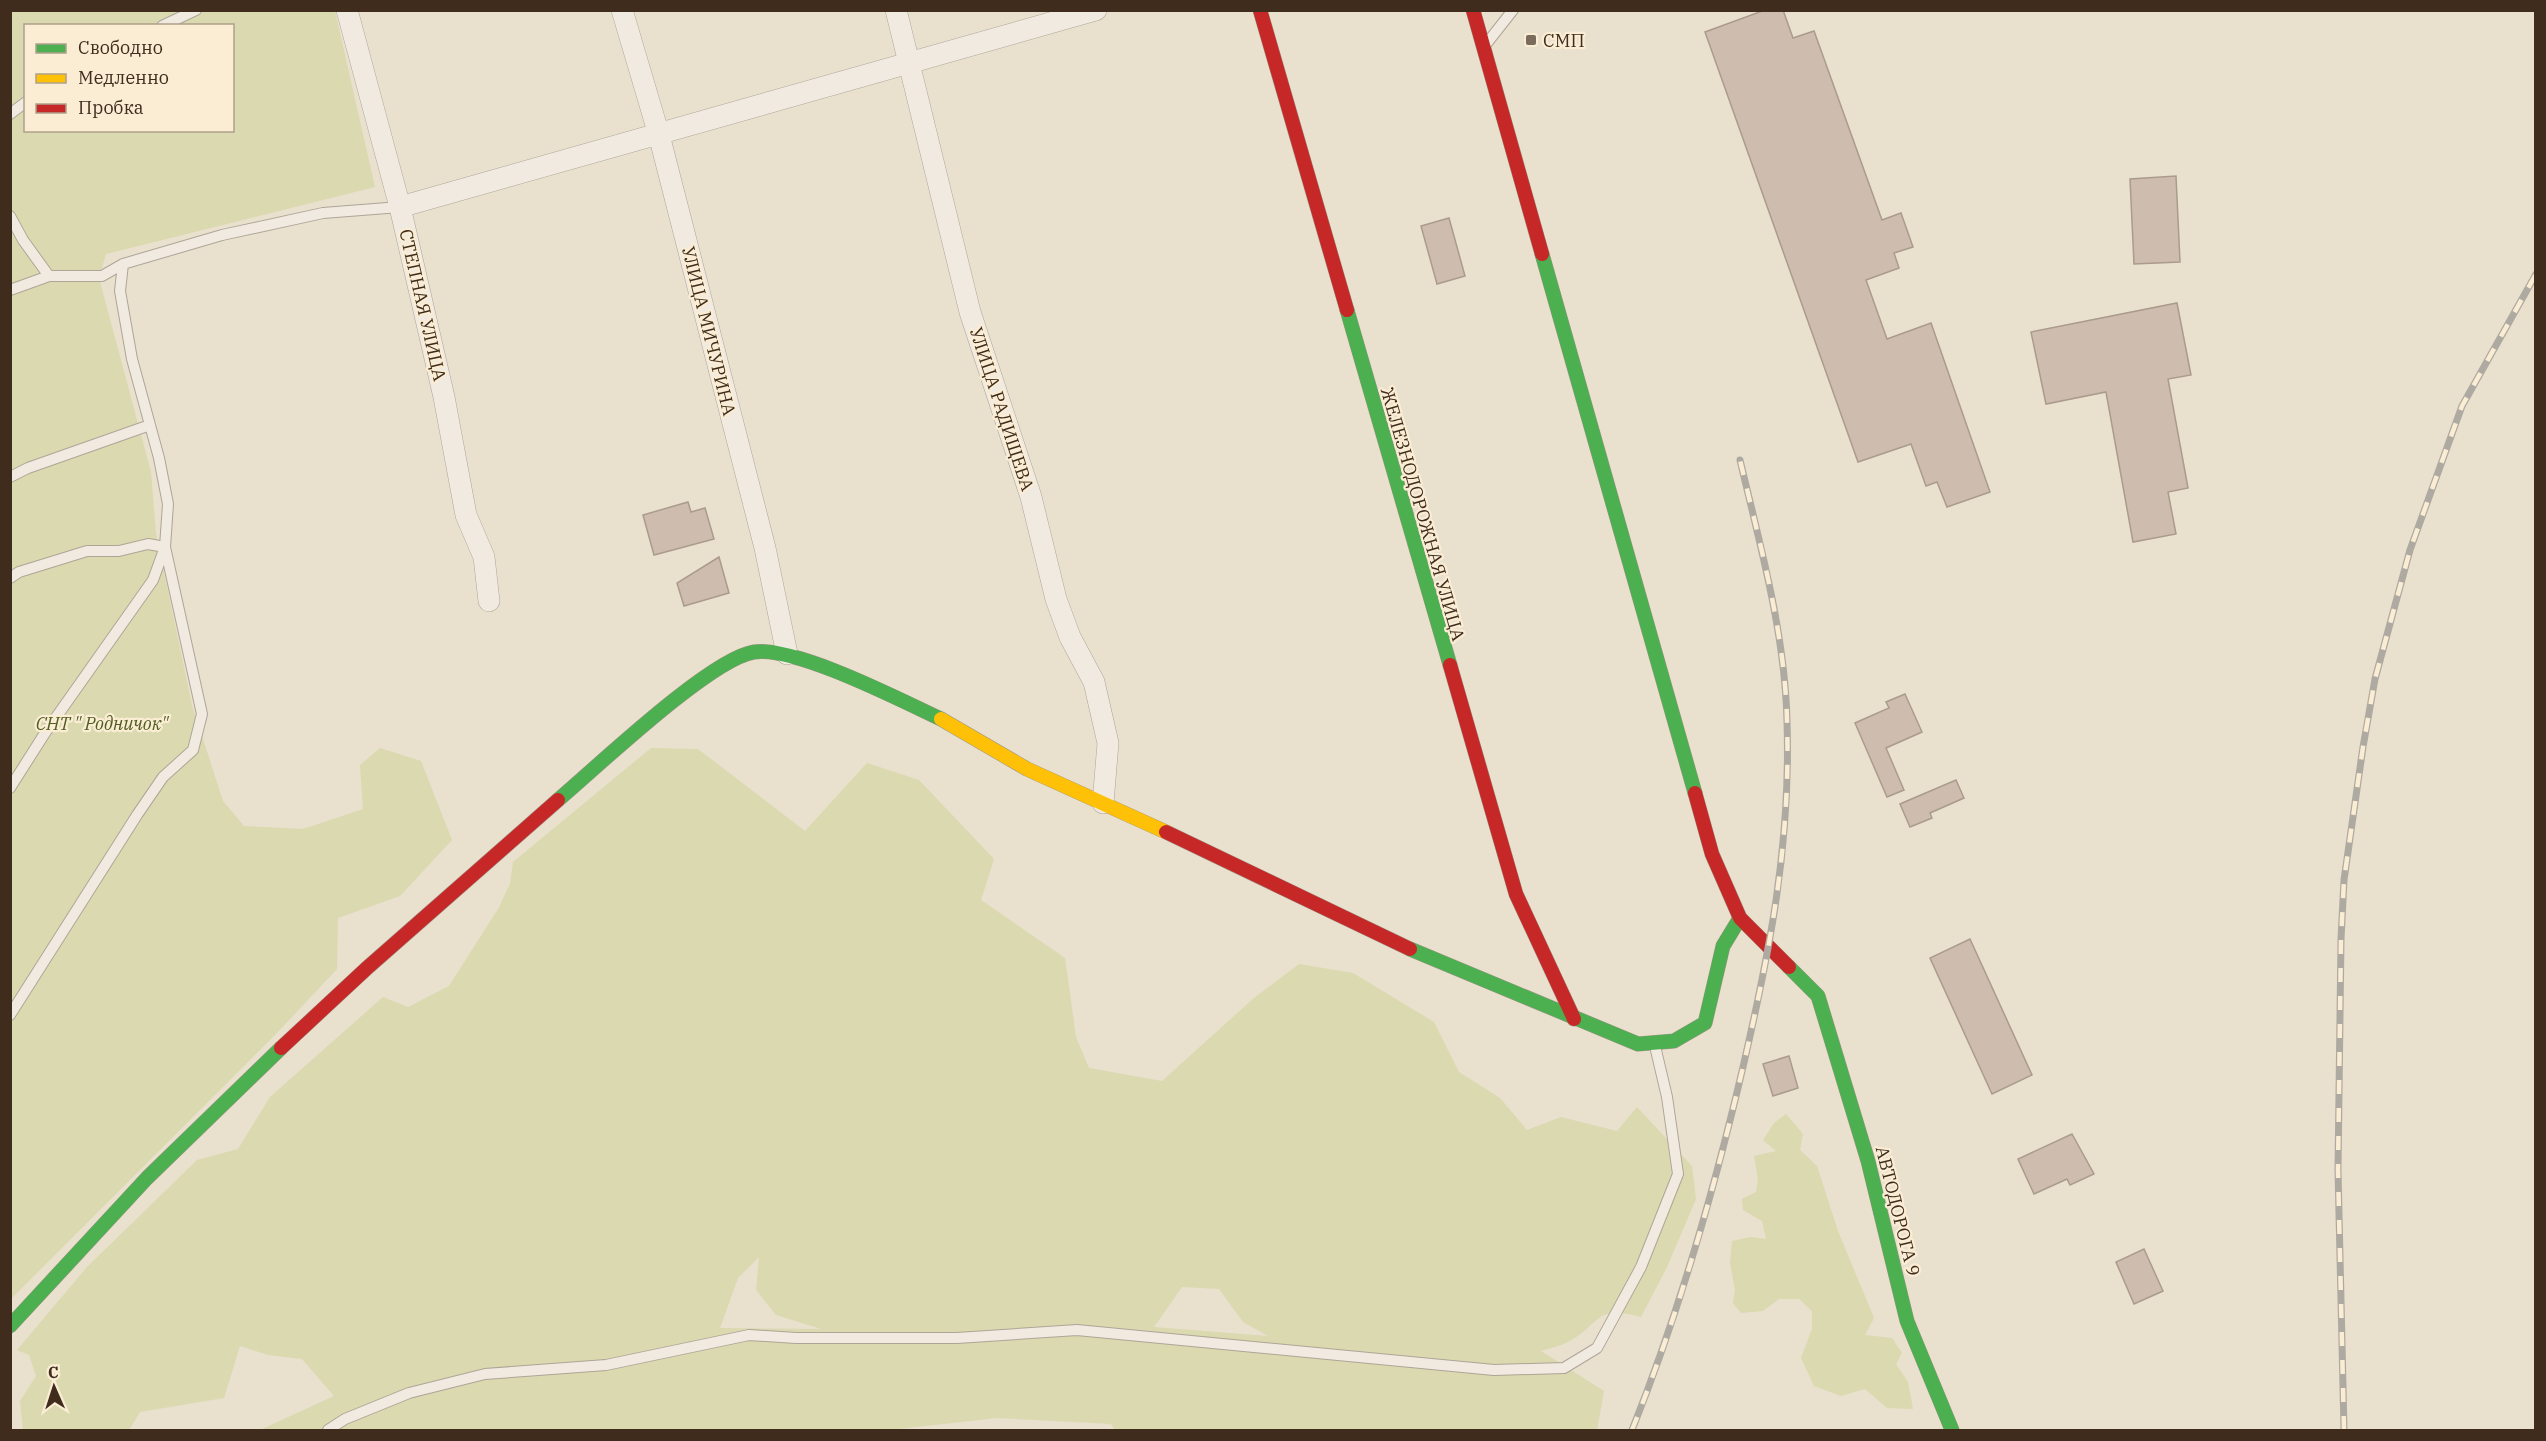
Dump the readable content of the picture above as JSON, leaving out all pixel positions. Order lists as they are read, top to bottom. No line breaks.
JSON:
{"streets":{"street":["СТЕПНАЯ УЛИЦА","УЛИЦА МИЧУРИНА","УЛИЦА РАДИЩЕВА","ЖЕЛЕЗНОДОРОЖНАЯ УЛИЦА","АВТОДОРОГА 9"]},"parks":["СНТ \" Родничок\""],"places":{"transit":["СМП"]},"legend":["Свободно","Медленно","Пробка"],"north":"top"}
